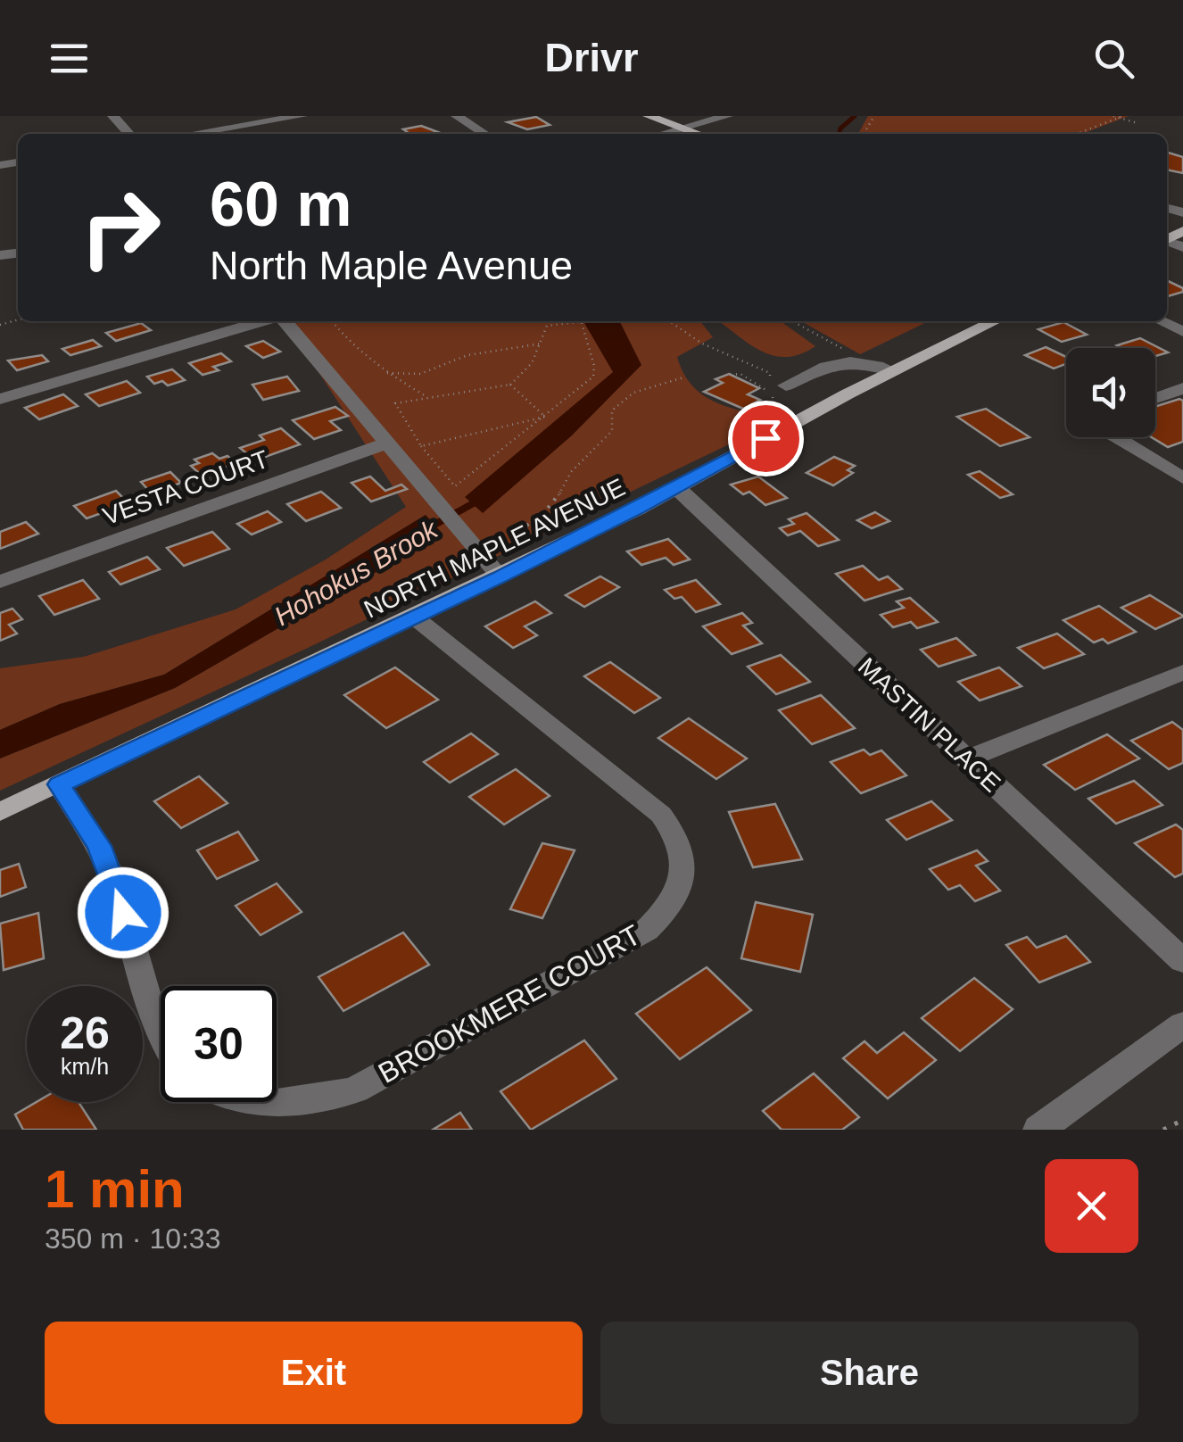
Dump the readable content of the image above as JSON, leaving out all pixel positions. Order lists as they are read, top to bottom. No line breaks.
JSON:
{"streets":{"main road":["NORTH MAPLE AVENUE"],"street":["VESTA COURT","MASTIN PLACE","BROOKMERE COURT"]},"crossings":[["NORTH MAPLE AVENUE","MASTIN PLACE"],["NORTH MAPLE AVENUE","BROOKMERE COURT"]],"water":["Hohokus Brook"],"page":{"header":"Drivr","turn":["60 m","North Maple Avenue"],"speed":"26 km/h","limit":"30","heading":["1 min","350 m · 10:33"],"buttons":["Exit","Share"]}}
